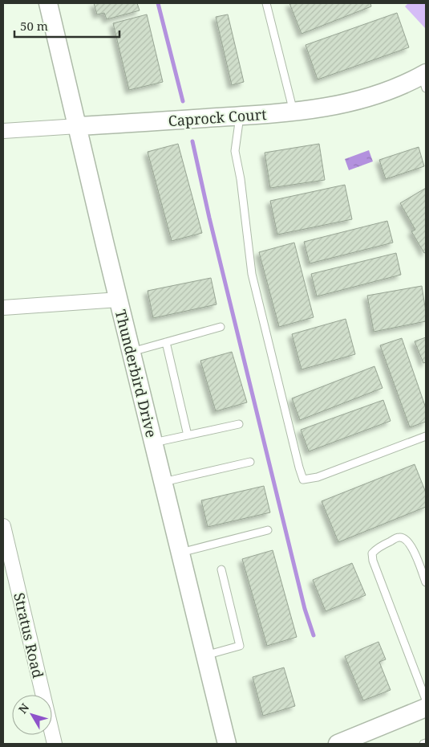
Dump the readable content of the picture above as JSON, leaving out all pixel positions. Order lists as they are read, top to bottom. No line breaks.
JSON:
{"streets":{"street":["Caprock Court","Thunderbird Drive","Stratus Road"]},"crossings":[["Caprock Court","Thunderbird Drive"]],"scale_bar":"50 m","north":"top left"}
